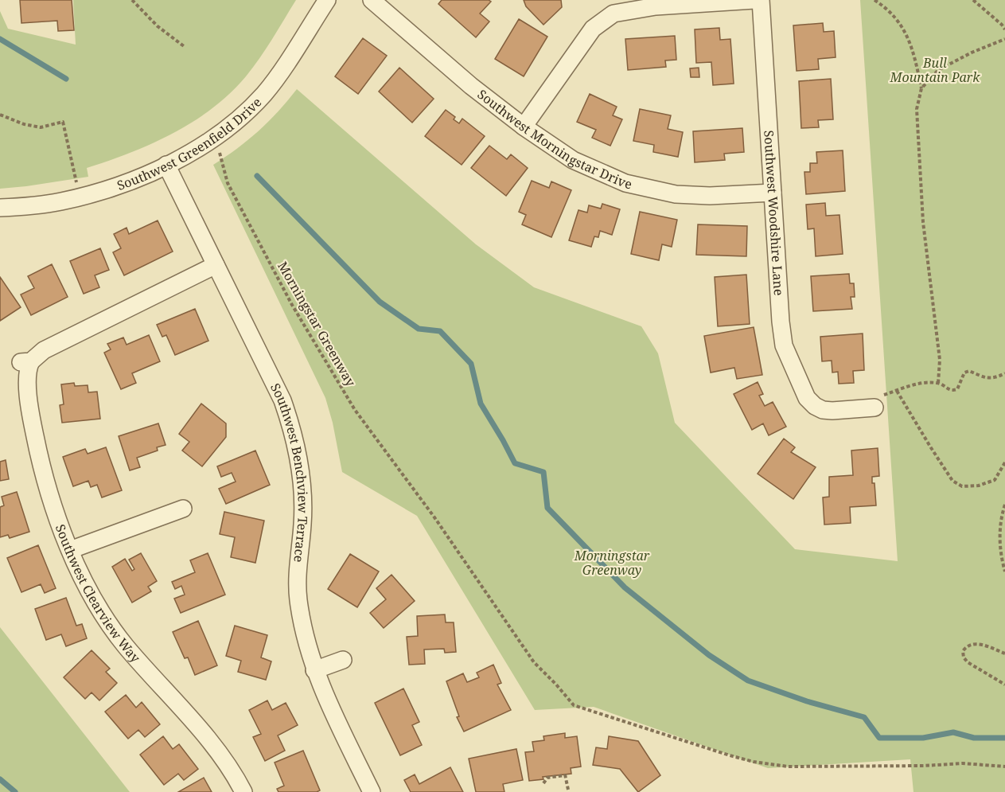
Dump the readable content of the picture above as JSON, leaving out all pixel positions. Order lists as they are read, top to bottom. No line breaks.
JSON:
{"streets":{"street":["Southwest Morningstar Drive","Southwest Greenfield Drive","Southwest Woodshire Lane","Southwest Benchview Terrace","Southwest Clearview Way"],"path":["Morningstar Greenway"]},"crossings":[["Southwest Morningstar Drive","Southwest Woodshire Lane"],["Southwest Greenfield Drive","Morningstar Greenway"],["Southwest Greenfield Drive","Southwest Benchview Terrace"],["Southwest Benchview Terrace","Southwest Clearview Way"]],"parks":["Bull Mountain Park","Morningstar Greenway"]}
